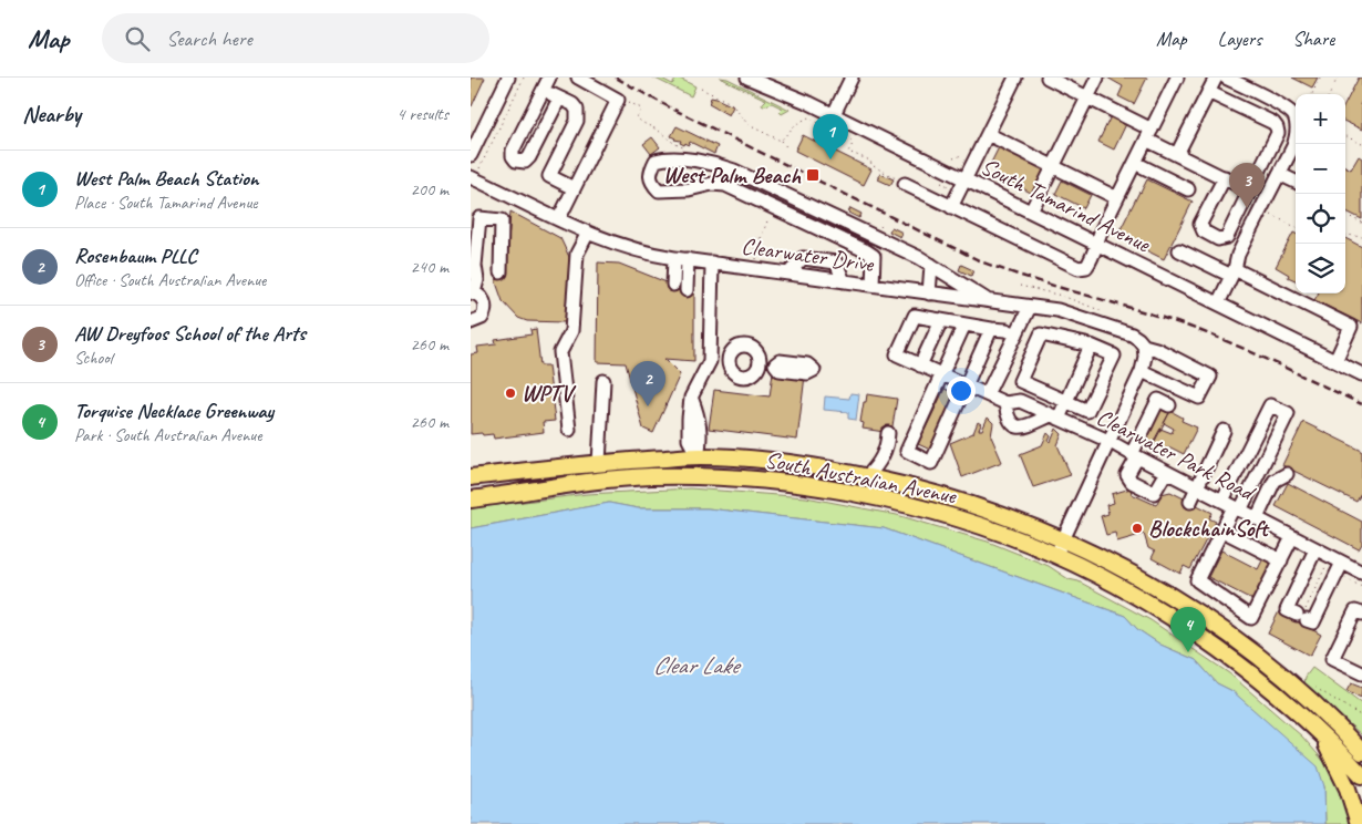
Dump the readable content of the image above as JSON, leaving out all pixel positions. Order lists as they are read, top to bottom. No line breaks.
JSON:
{"streets":{"main road":["South Australian Avenue"],"street":["South Tamarind Avenue","Clearwater Drive","Clearwater Park Road"]},"water":["Clear Lake"],"places":{"transit":["West Palm Beach"],"other":["WPTV","BlockchainSoft"]},"page":{"header":"Map","search":"Search here","nav":["Map","Layers","Share"],"heading":["Nearby","4 results"],"map_buttons":["+","−"],"pins":["1","3","2","4"],"list":[{"mark":"1","name":"West Palm Beach Station","note":"Place · South Tamarind Avenue","value":"200 m"},{"mark":"2","name":"Rosenbaum PLLC","note":"Office · South Australian Avenue","value":"240 m"},{"mark":"3","name":"AW Dreyfoos School of the Arts","note":"School","value":"260 m"},{"mark":"4","name":"Torquise Necklace Greenway","note":"Park · South Australian Avenue","value":"260 m"}]}}
